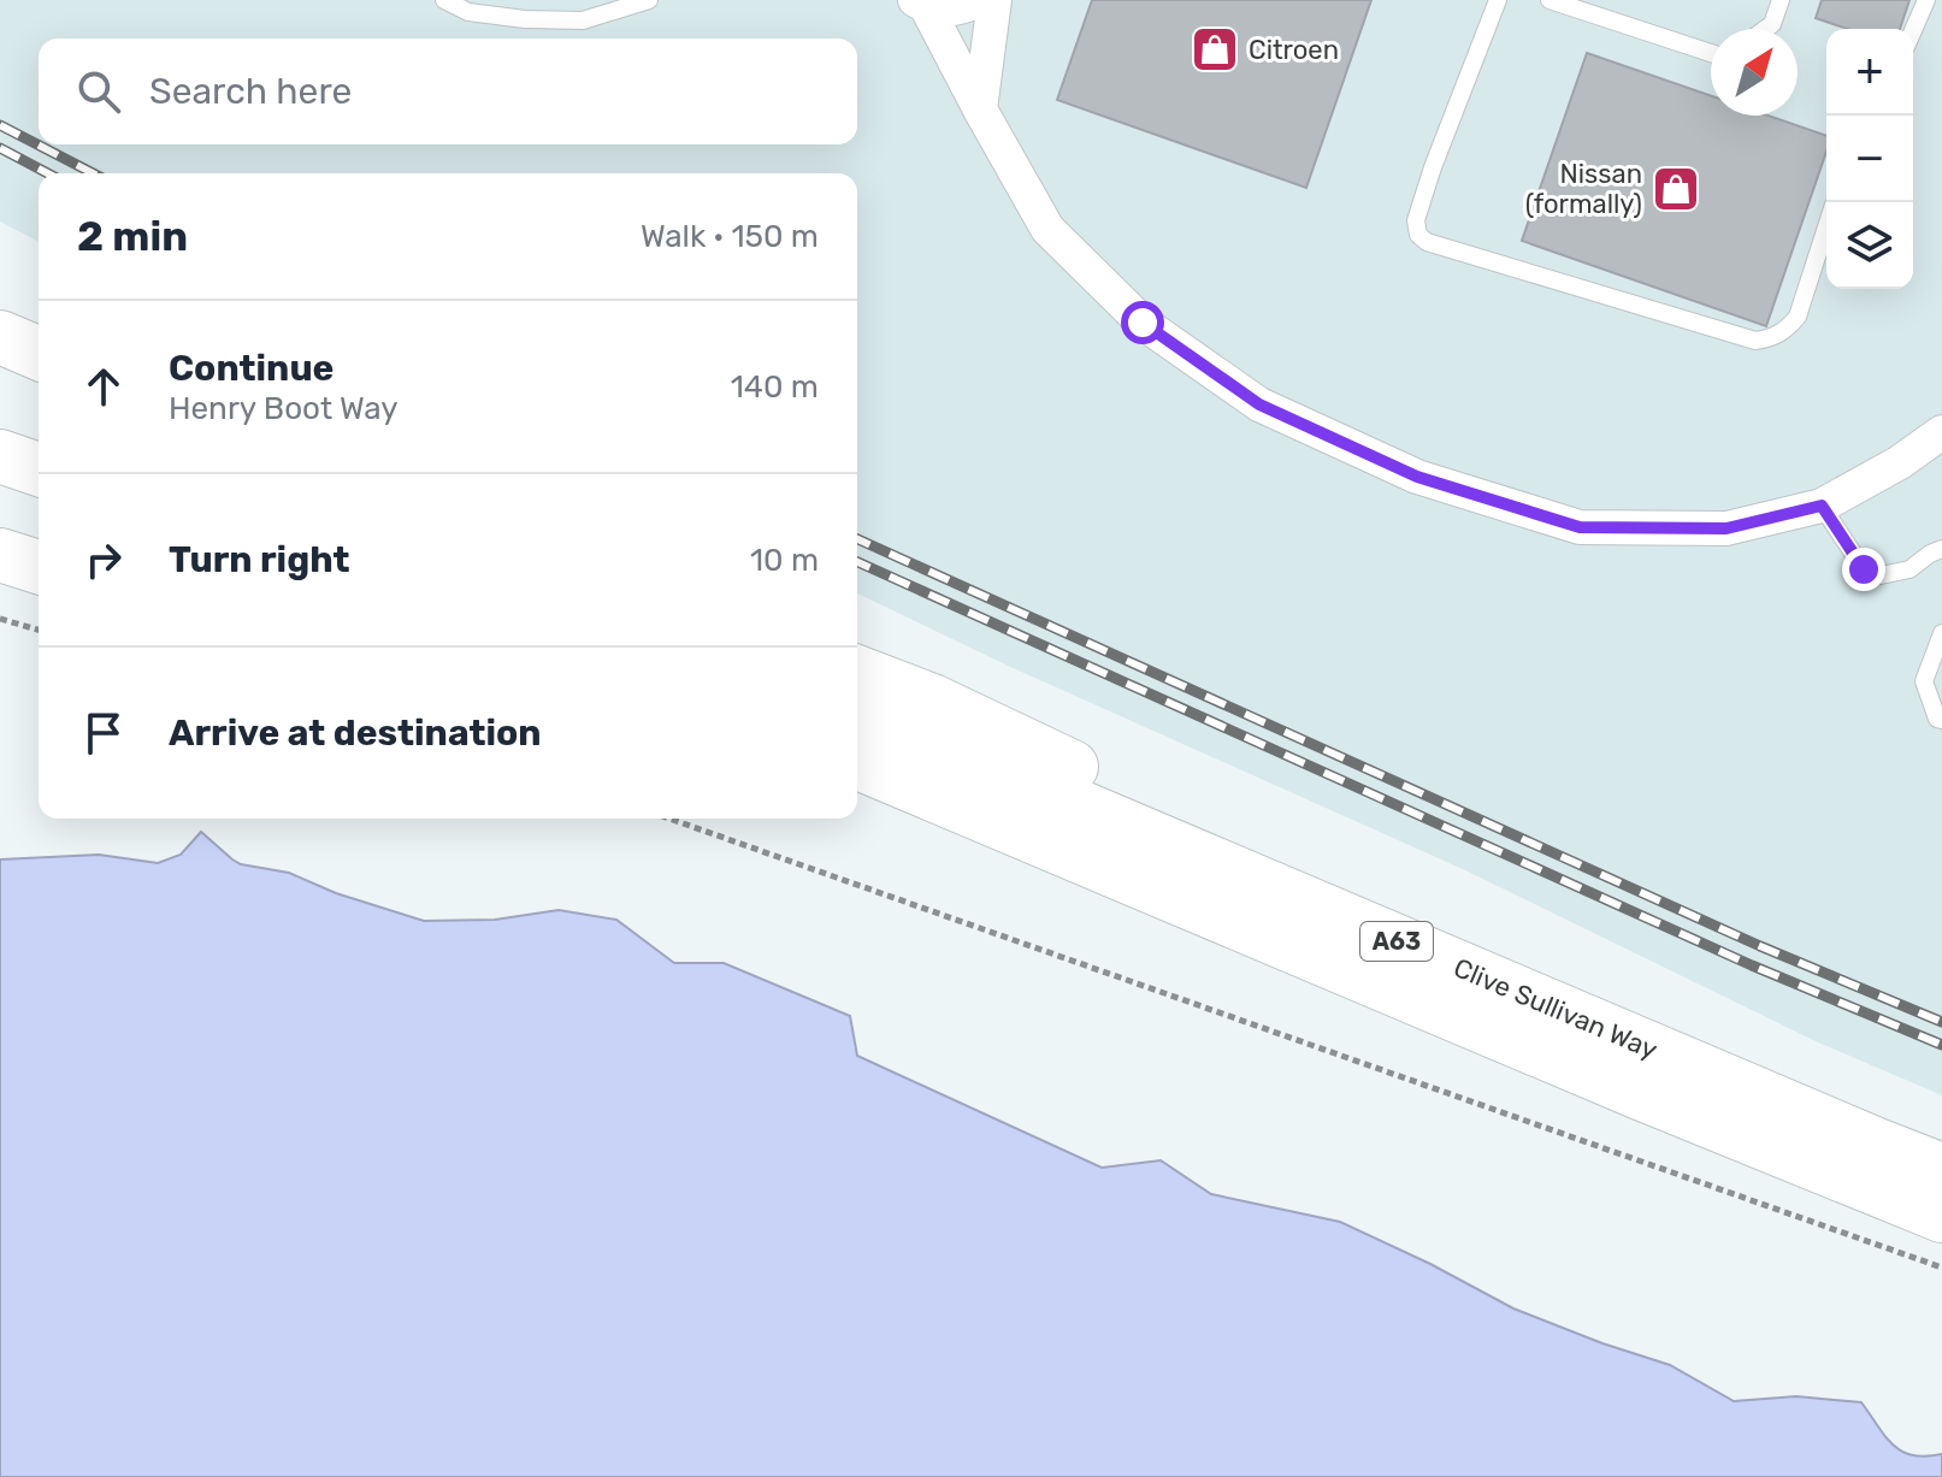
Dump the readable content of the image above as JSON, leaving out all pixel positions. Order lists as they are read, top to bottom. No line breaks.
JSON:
{"streets":{"highway":["A63","Clive Sullivan Way"]},"places":{"shop":["Citroen","Nissan (formally)"]},"north":"top right","page":{"map_buttons":["+","−"],"search":"Search here","heading":["2 min","Walk · 150 m"],"list":[["Continue","Henry Boot Way","140 m"],["Turn right","10 m"],"Arrive at destination"]}}
